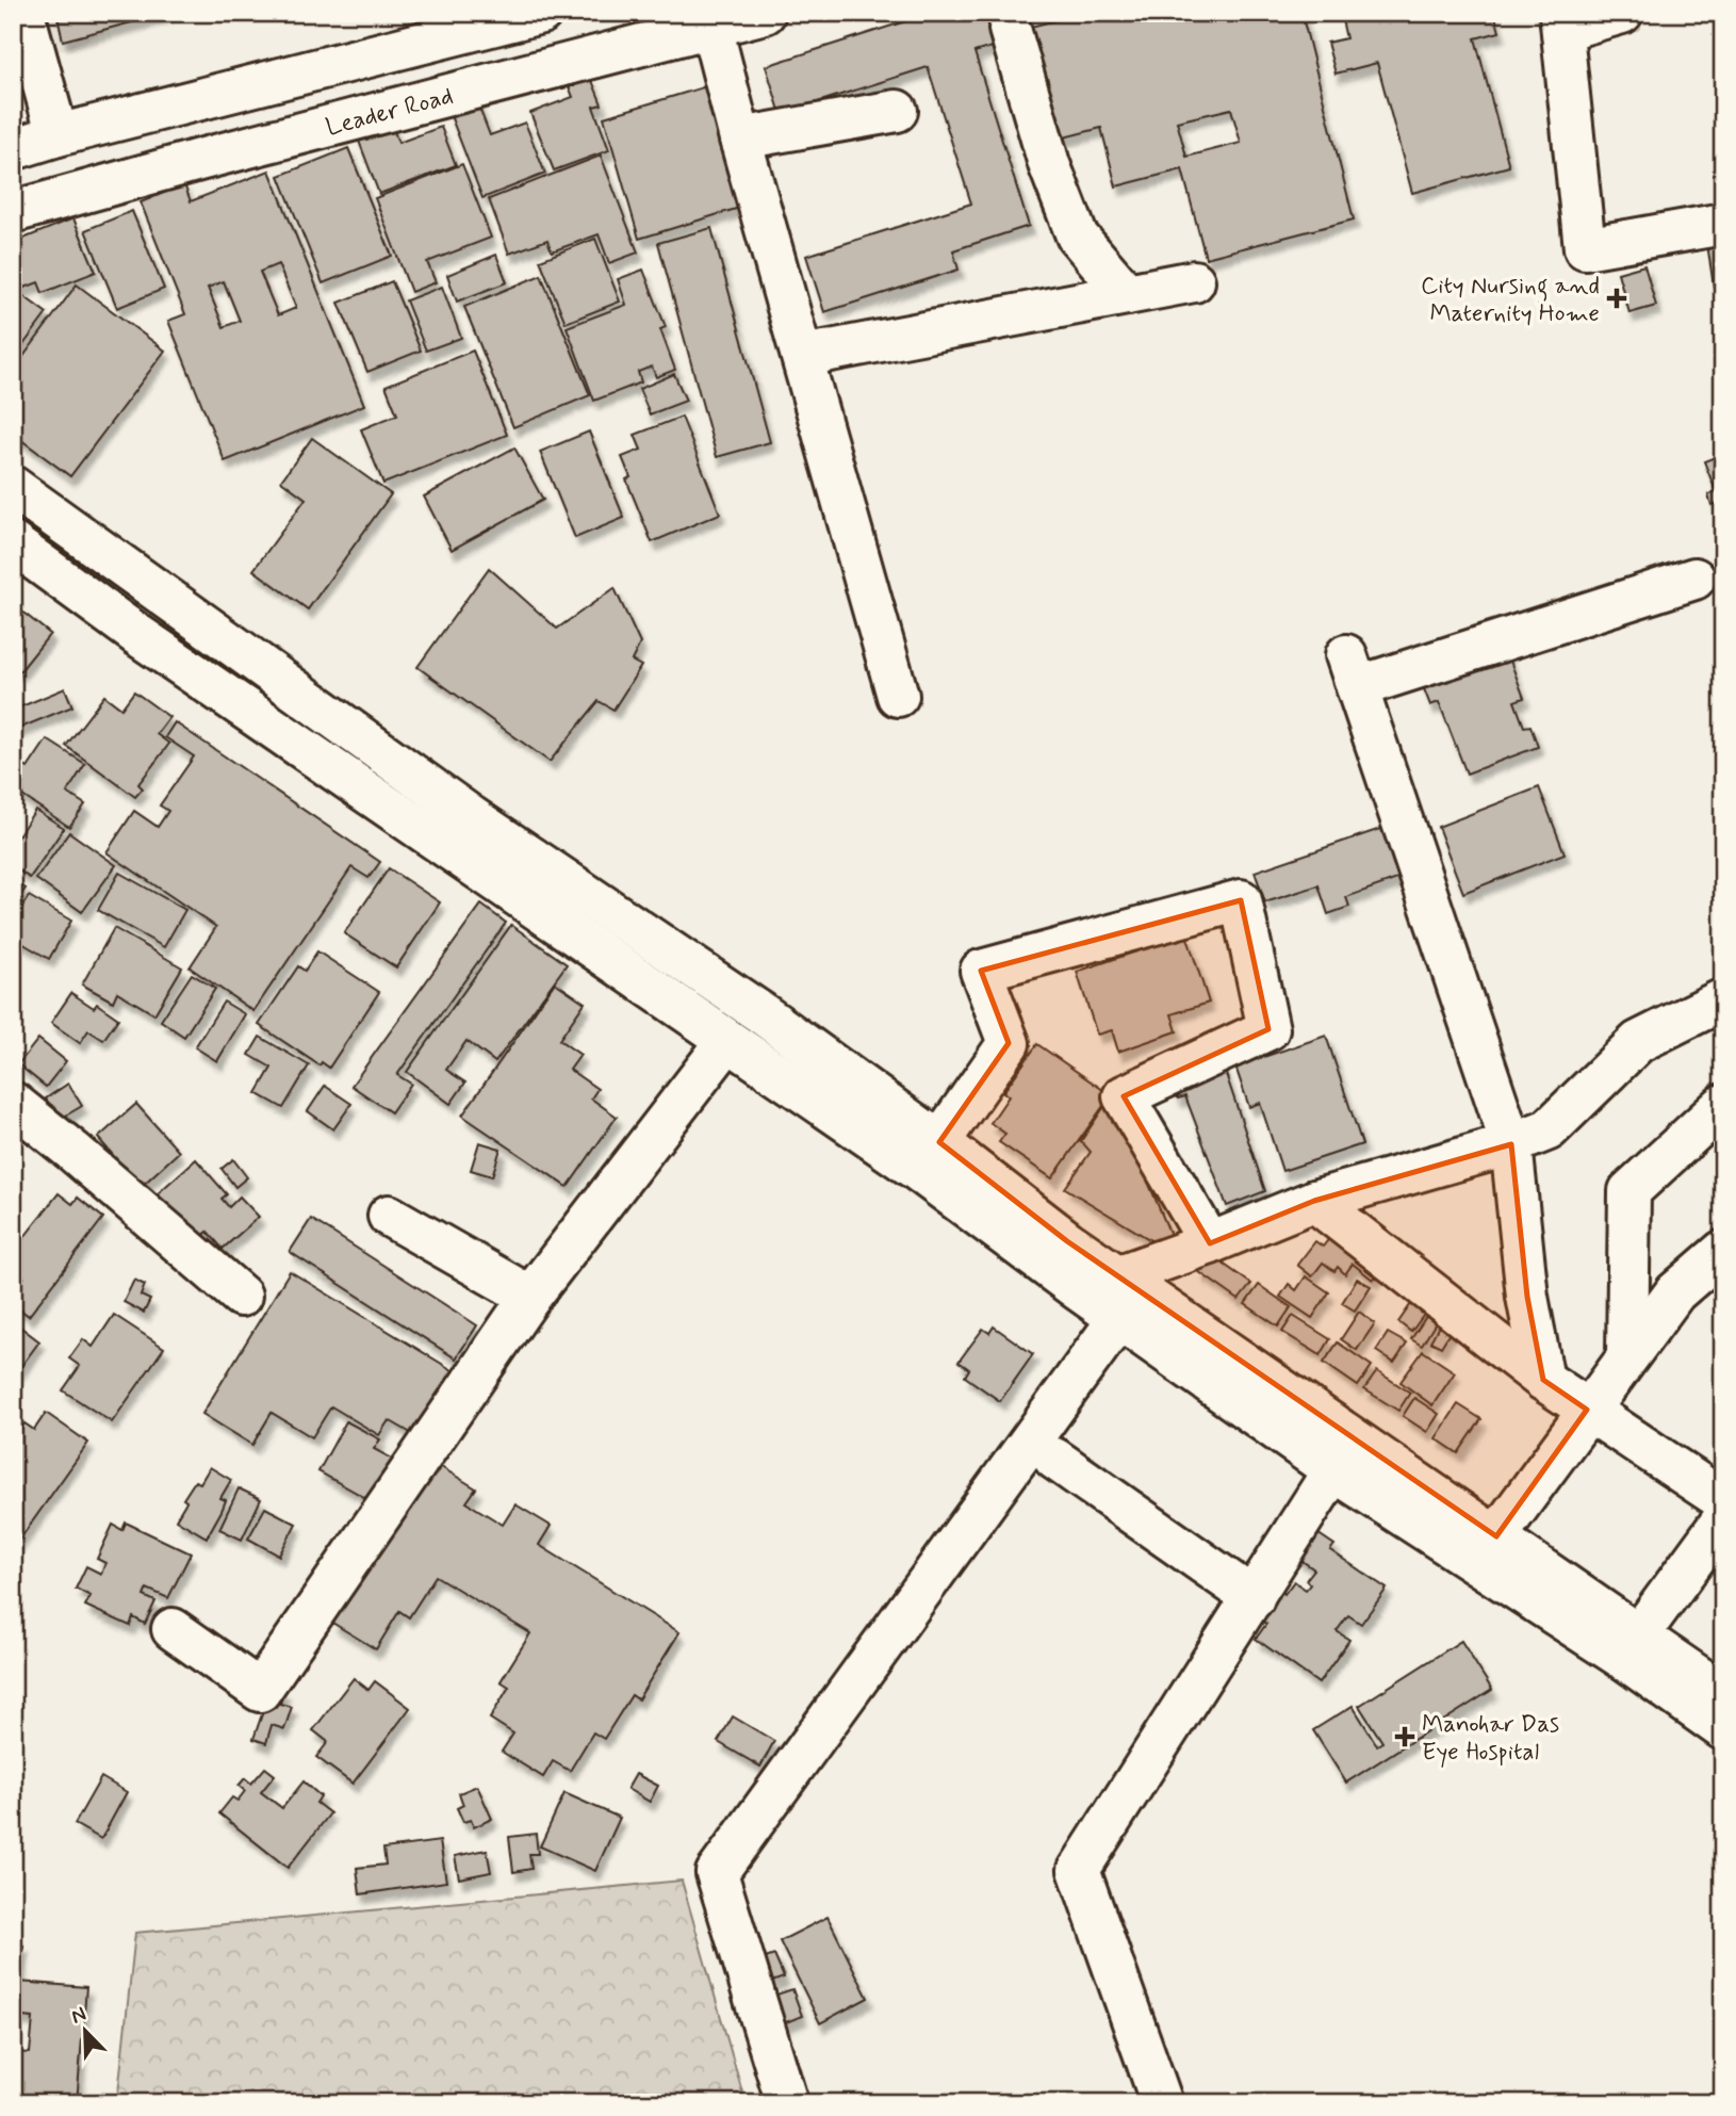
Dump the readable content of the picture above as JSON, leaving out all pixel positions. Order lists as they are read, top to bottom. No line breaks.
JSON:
{"streets":{"street":["Leader Road"]},"places":{"health":["City Nursing and Maternity Home","Manohar Das Eye Hospital"]},"north":"top left"}
